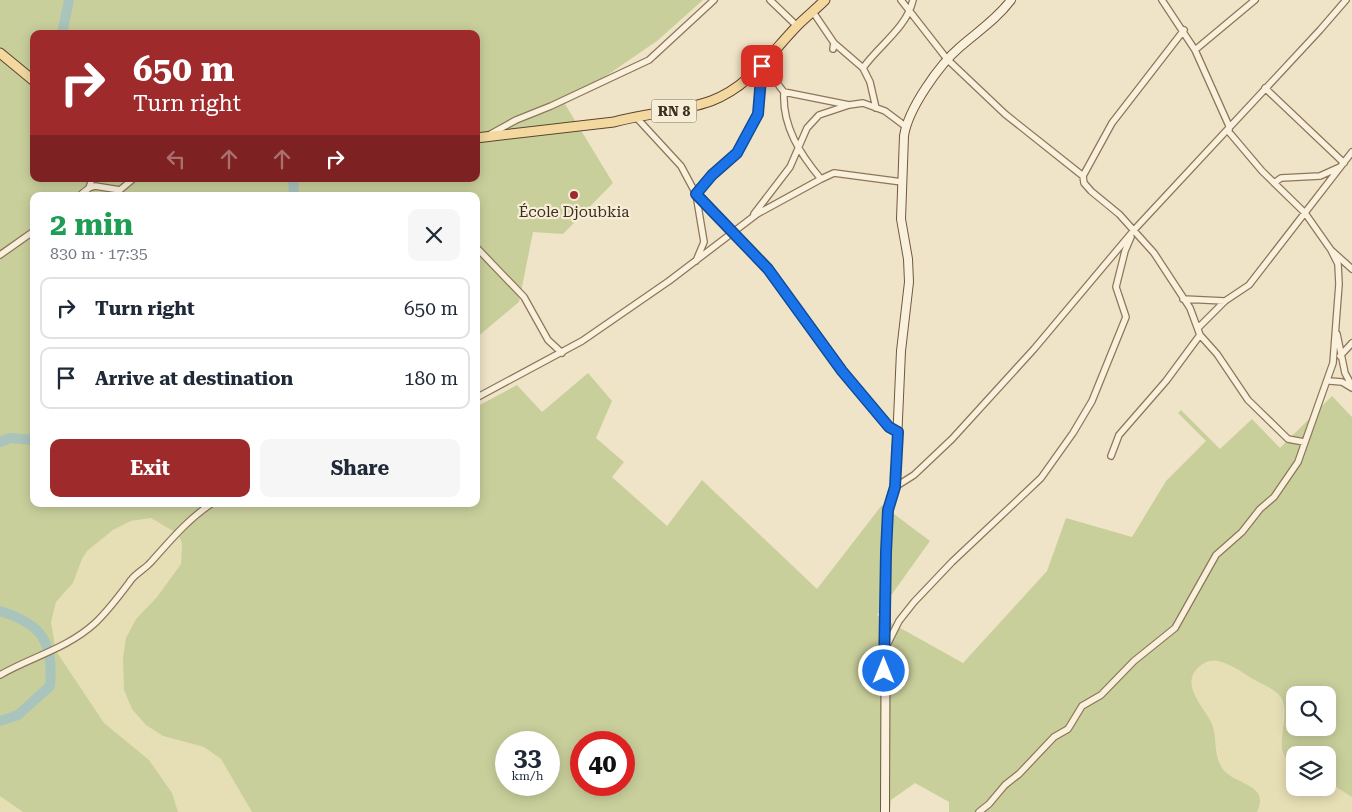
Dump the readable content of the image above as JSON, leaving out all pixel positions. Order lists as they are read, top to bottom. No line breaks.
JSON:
{"streets":{"main road":["RN 8"]},"places":["École Djoubkia"],"page":{"turn":["650 m","Turn right"],"heading":["2 min","830 m · 17:35"],"list":[{"name":"Turn right","value":"650 m"},{"name":"Arrive at destination","value":"180 m"}],"buttons":["Exit","Share"],"speed":"33 km/h","limit":"40"}}
